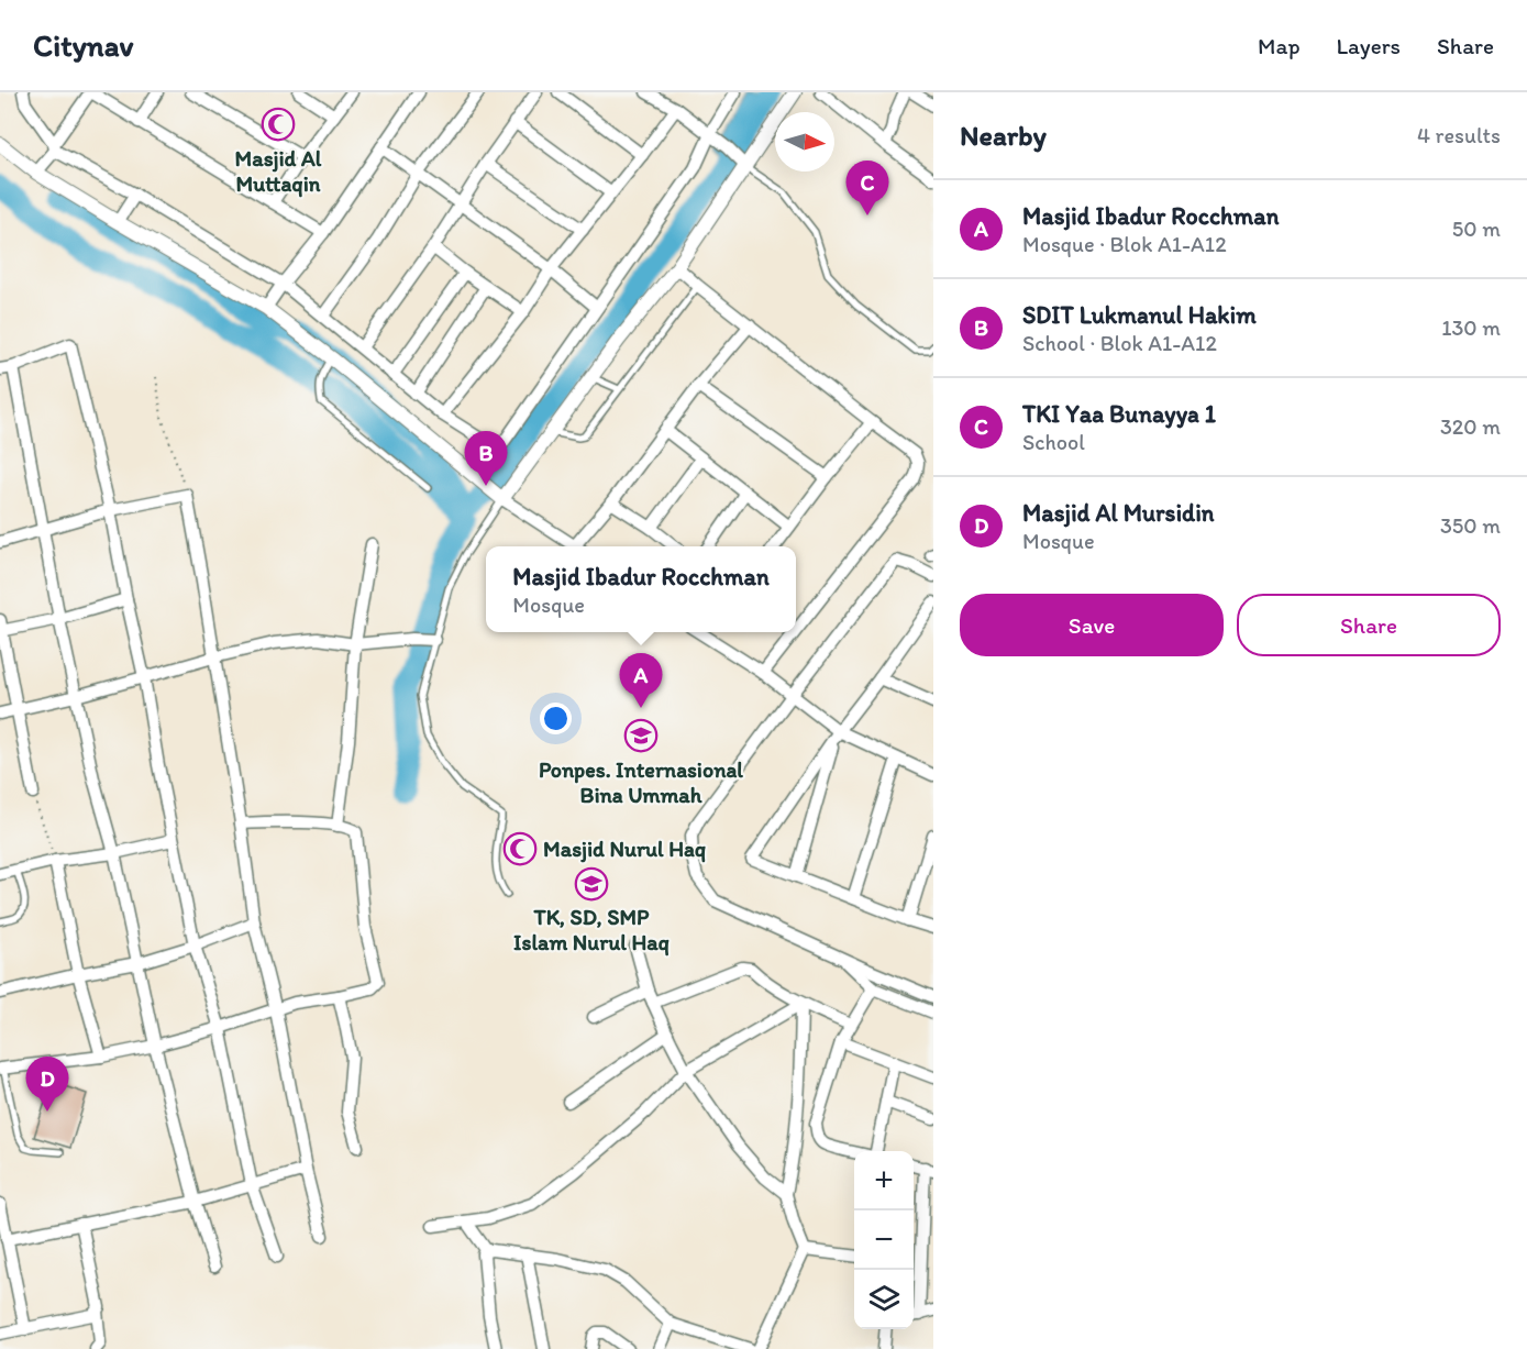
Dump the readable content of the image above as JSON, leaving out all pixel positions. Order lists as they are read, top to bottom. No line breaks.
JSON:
{"places":{"mosque":["Masjid Al Muttaqin","Masjid Nurul Haq"],"school or university":["Ponpes. Internasional Bina Ummah","TK, SD, SMP Islam Nurul Haq"]},"north":"right","page":{"header":"Citynav","nav":["Map","Layers","Share"],"heading":["Nearby","4 results"],"pins":["C","B","A","D"],"list":[{"mark":"A","name":"Masjid Ibadur Rocchman","note":"Mosque · Blok A1-A12","value":"50 m"},{"mark":"B","name":"SDIT Lukmanul Hakim","note":"School · Blok A1-A12","value":"130 m"},{"mark":"C","name":"TKI Yaa Bunayya 1","note":"School","value":"320 m"},{"mark":"D","name":"Masjid Al Mursidin","note":"Mosque","value":"350 m"}],"popup":["Masjid Ibadur Rocchman","Mosque"],"buttons":["Save","Share"],"map_buttons":["+","−"]}}
